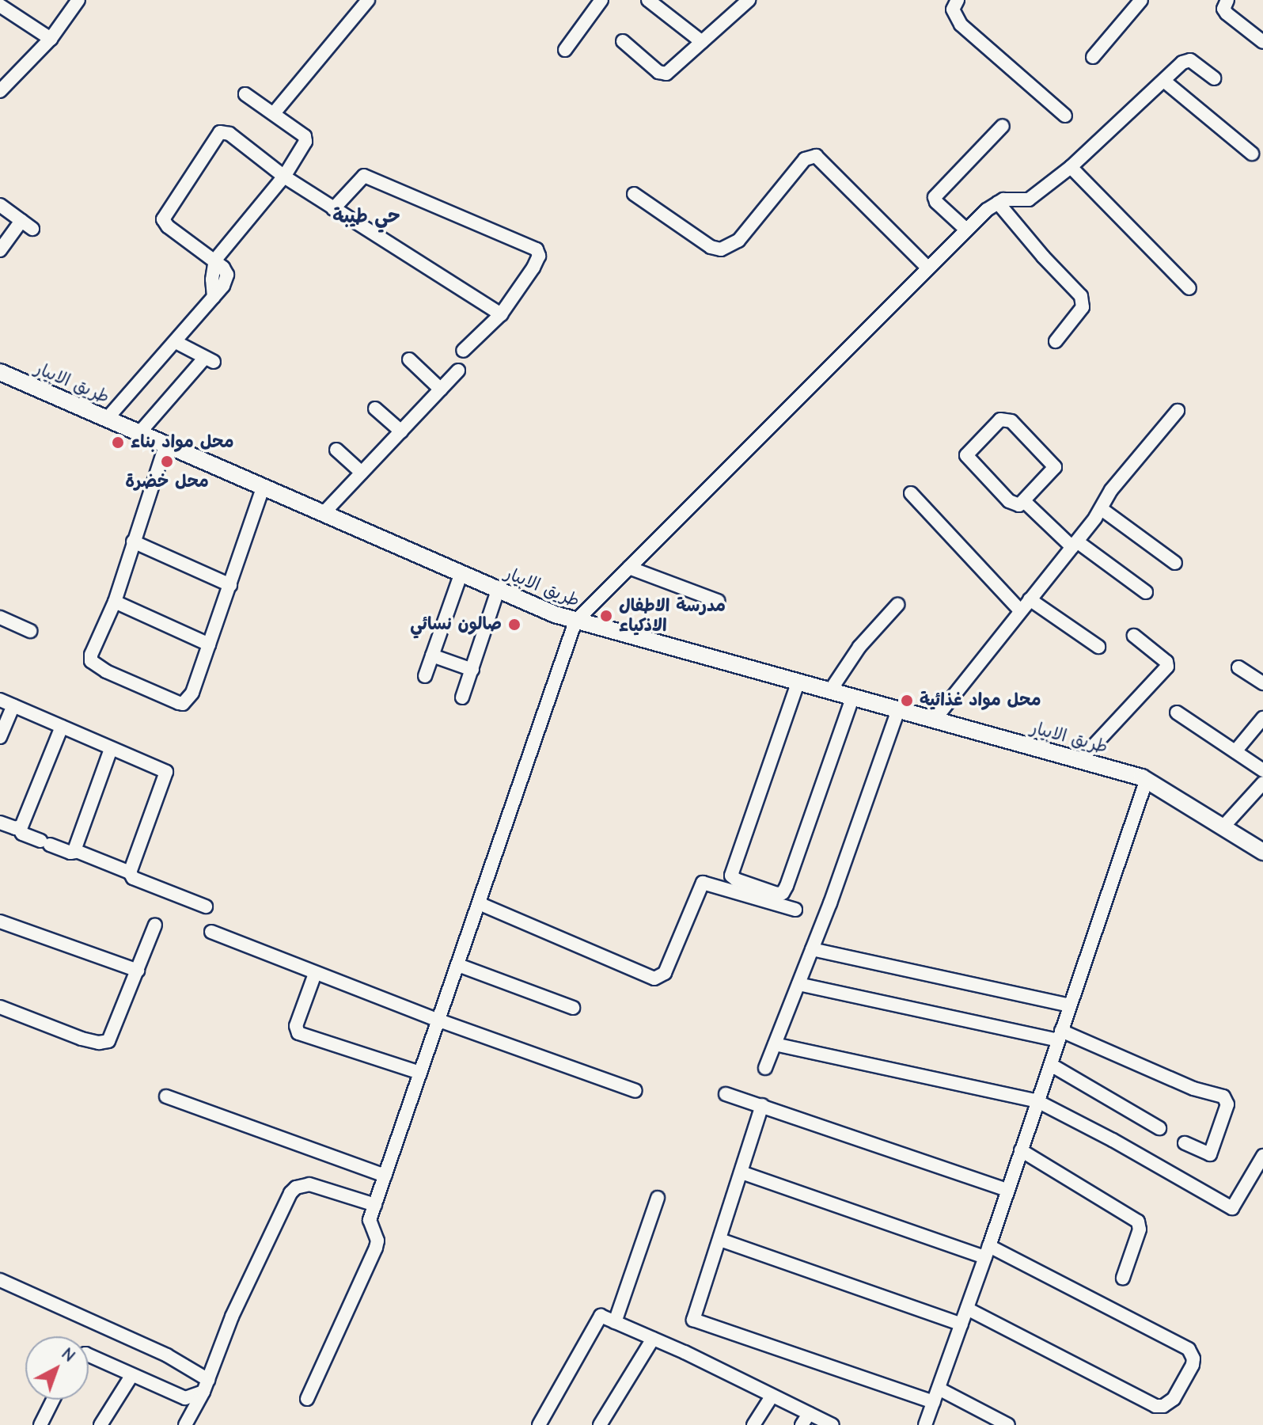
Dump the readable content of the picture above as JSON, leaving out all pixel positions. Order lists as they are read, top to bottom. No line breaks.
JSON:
{"streets":{"main road":["طريق الابيار"]},"districts":["حي طيبة"],"places":["محل مواد بناء","محل خضرة","مدرسة الاطفال الاذكياء","صالون نسائي","محل مواد غذائية"],"north":"top right"}
